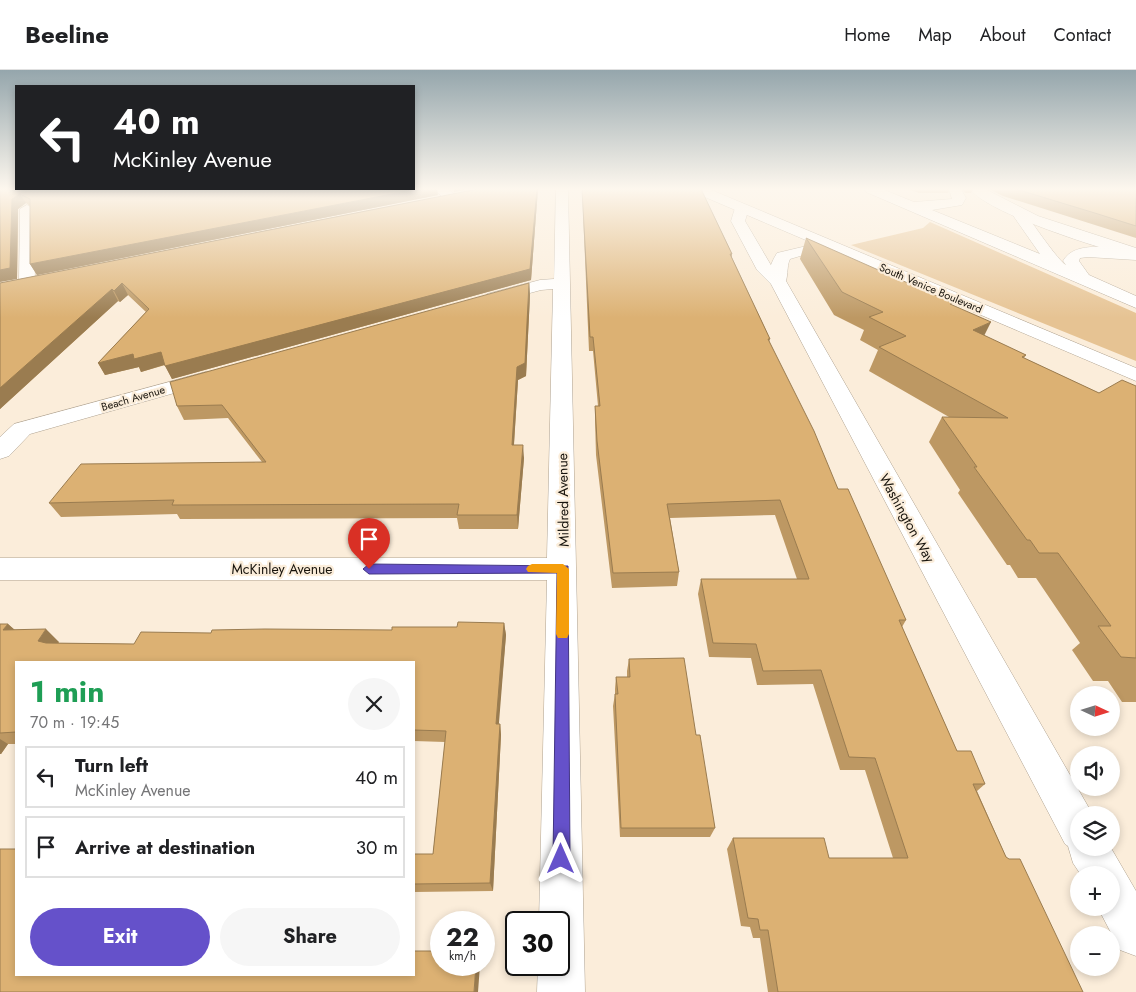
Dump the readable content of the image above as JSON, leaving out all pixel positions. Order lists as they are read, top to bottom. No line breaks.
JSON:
{"streets":{"street":["South Venice Boulevard","Beach Avenue","Mildred Avenue","Washington Way","McKinley Avenue"]},"crossings":[["Mildred Avenue","McKinley Avenue"]],"north":"right","page":{"header":"Beeline","nav":["Home","Map","About","Contact"],"turn":["40 m","McKinley Avenue"],"heading":["1 min","70 m · 19:45"],"map_buttons":["+","−"],"list":[{"name":"Turn left","note":"McKinley Avenue","value":"40 m"},{"name":"Arrive at destination","value":"30 m"}],"buttons":["Exit","Share"],"speed":"22 km/h","limit":"30"}}
